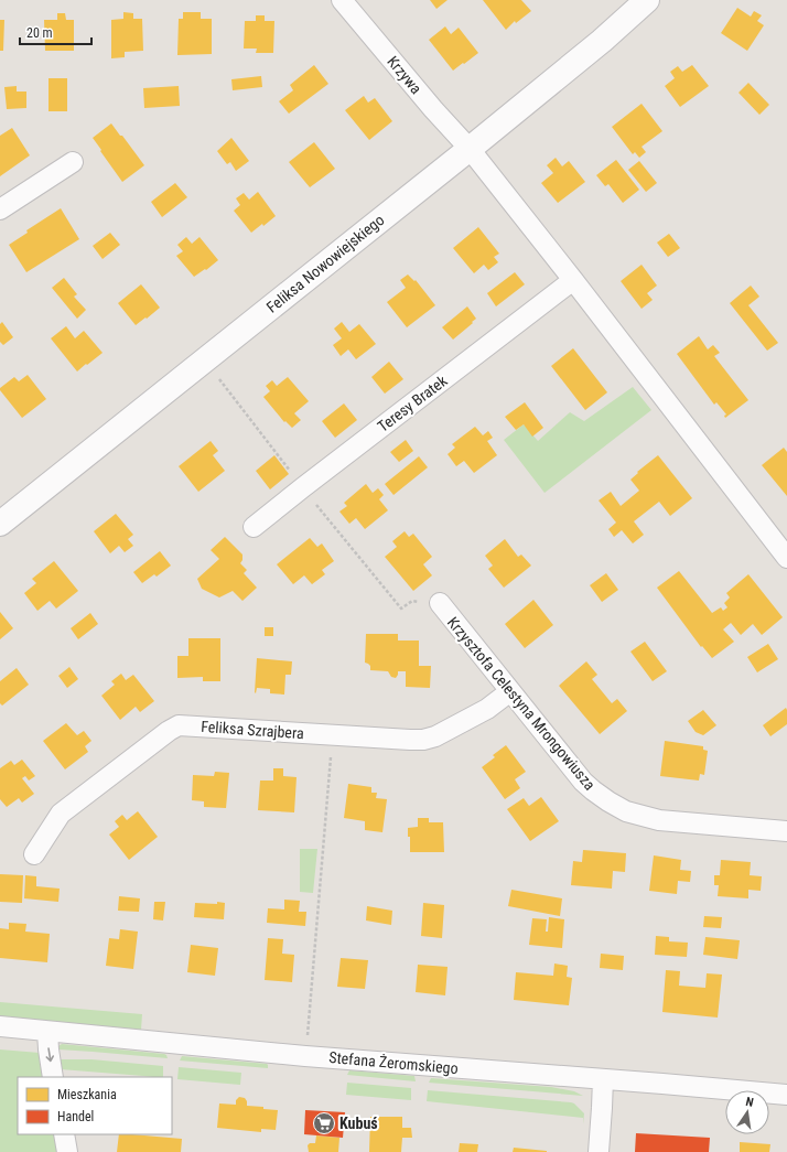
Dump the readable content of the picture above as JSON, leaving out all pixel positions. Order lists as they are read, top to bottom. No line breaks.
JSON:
{"streets":{"street":["Krzywa","Feliksa Nowowiejskiego","Teresy Bratek","Krzysztofa Celestyna Mrongowiusza","Feliksa Szrajbera","Stefana Żeromskiego"]},"crossings":[["Krzywa","Feliksa Nowowiejskiego"],["Krzysztofa Celestyna Mrongowiusza","Feliksa Szrajbera"]],"places":{"supermarket":["Kubuś"]},"legend":["Mieszkania","Handel"],"scale_bar":"20 m","north":"top"}
